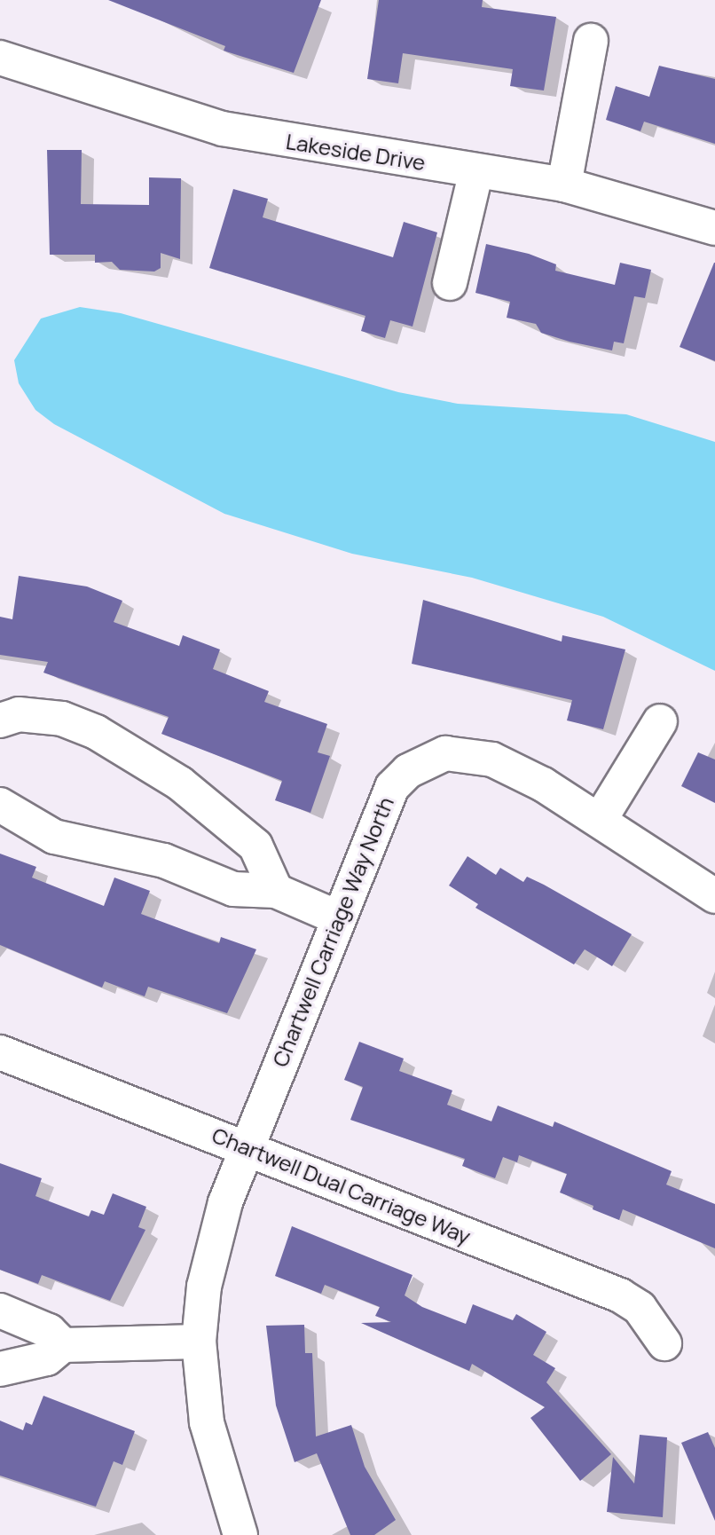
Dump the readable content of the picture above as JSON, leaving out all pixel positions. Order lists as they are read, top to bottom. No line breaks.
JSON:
{"streets":{"street":["Lakeside Drive","Chartwell Carriage Way North","Chartwell Dual Carriage Way"]},"crossings":[["Chartwell Carriage Way North","Chartwell Dual Carriage Way"]]}
